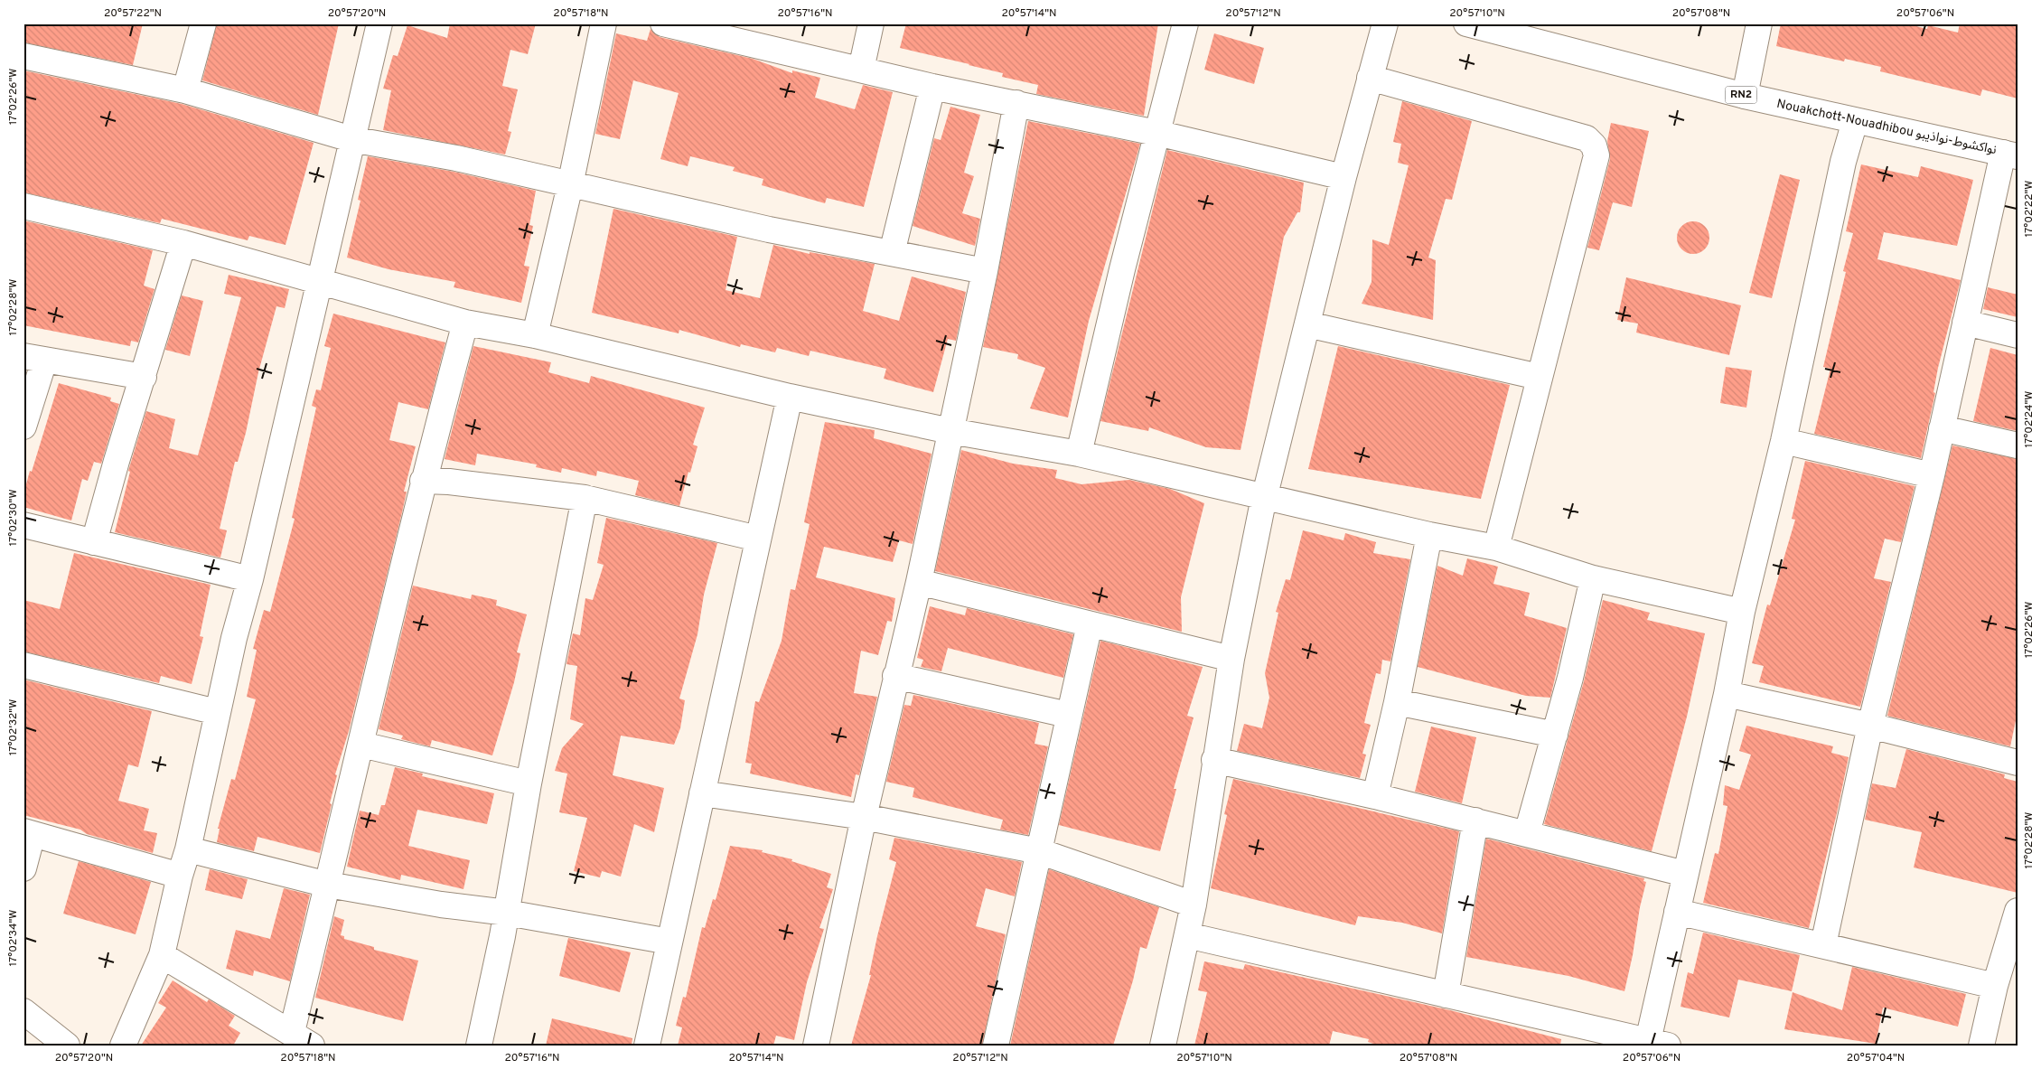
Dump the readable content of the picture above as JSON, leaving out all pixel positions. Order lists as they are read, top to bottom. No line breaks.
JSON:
{"streets":{"main road":["RN2","Nouakchott-Nouadhibou نواكشوط-نواذيبو"]},"coordinates":["20°57'22\"N","20°57'20\"N","20°57'18\"N","20°57'16\"N","20°57'14\"N","20°57'12\"N","20°57'10\"N","20°57'08\"N","20°57'06\"N","17°02'26\"W","17°02'22\"W","17°02'28\"W","17°02'24\"W","17°02'30\"W","17°02'32\"W","17°02'34\"W","20°57'04\"N"]}
